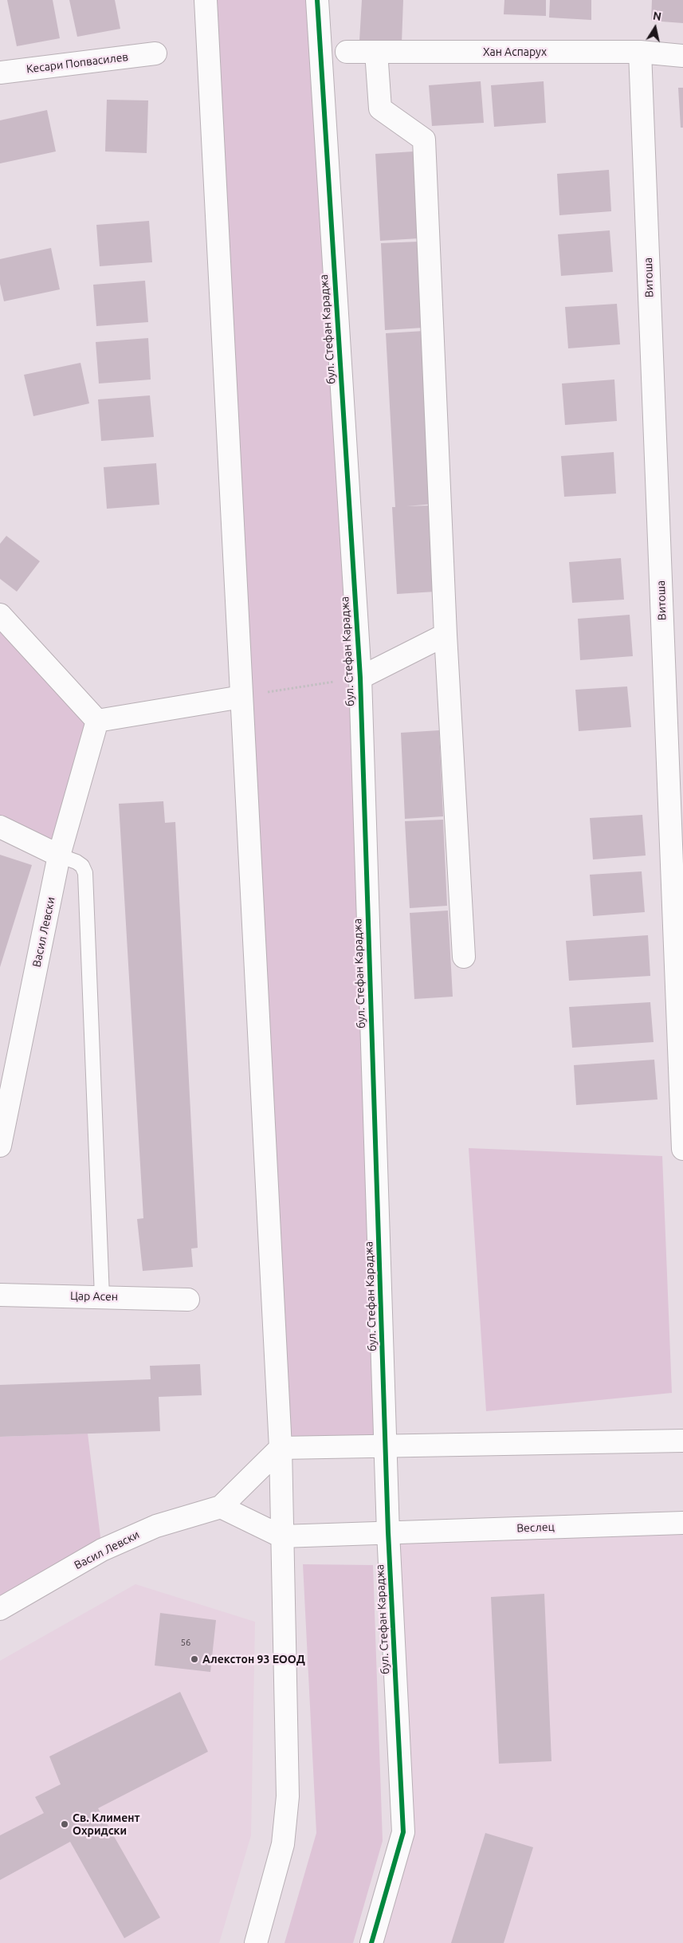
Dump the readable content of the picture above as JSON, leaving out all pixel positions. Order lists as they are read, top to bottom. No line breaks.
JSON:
{"streets":{"street":["Хан Аспарух","Кесари Попвасилев","Витоша","бул. Стефан Караджа","Васил Левски","Цар Асен","Веслец"]},"crossings":[["Хан Аспарух","Витоша"],["бул. Стефан Караджа","Веслец"]],"places":["Алекстон 93 ЕООД","Св. Климент Охридски"],"house_numbers":["56"],"north":"top"}
